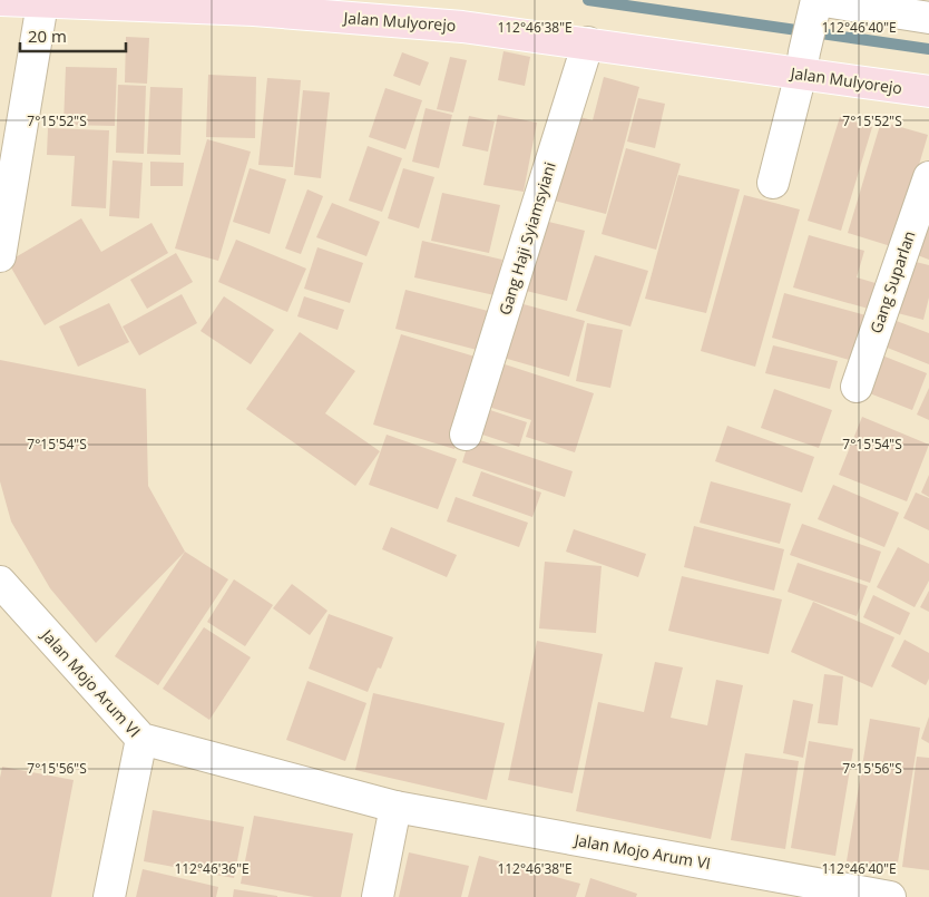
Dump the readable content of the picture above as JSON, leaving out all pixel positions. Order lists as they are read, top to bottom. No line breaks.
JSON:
{"streets":{"main road":["Jalan Mulyorejo"],"street":["Gang Haji Syiamsyiani","Gang Suparlan","Jalan Mojo Arum VI"]},"crossings":[["Jalan Mulyorejo","Gang Haji Syiamsyiani"]],"scale_bar":"20 m","coordinates":["112°46'38\"E","112°46'40\"E","7°15'52\"S","7°15'54\"S","7°15'56\"S","112°46'36\"E"]}
